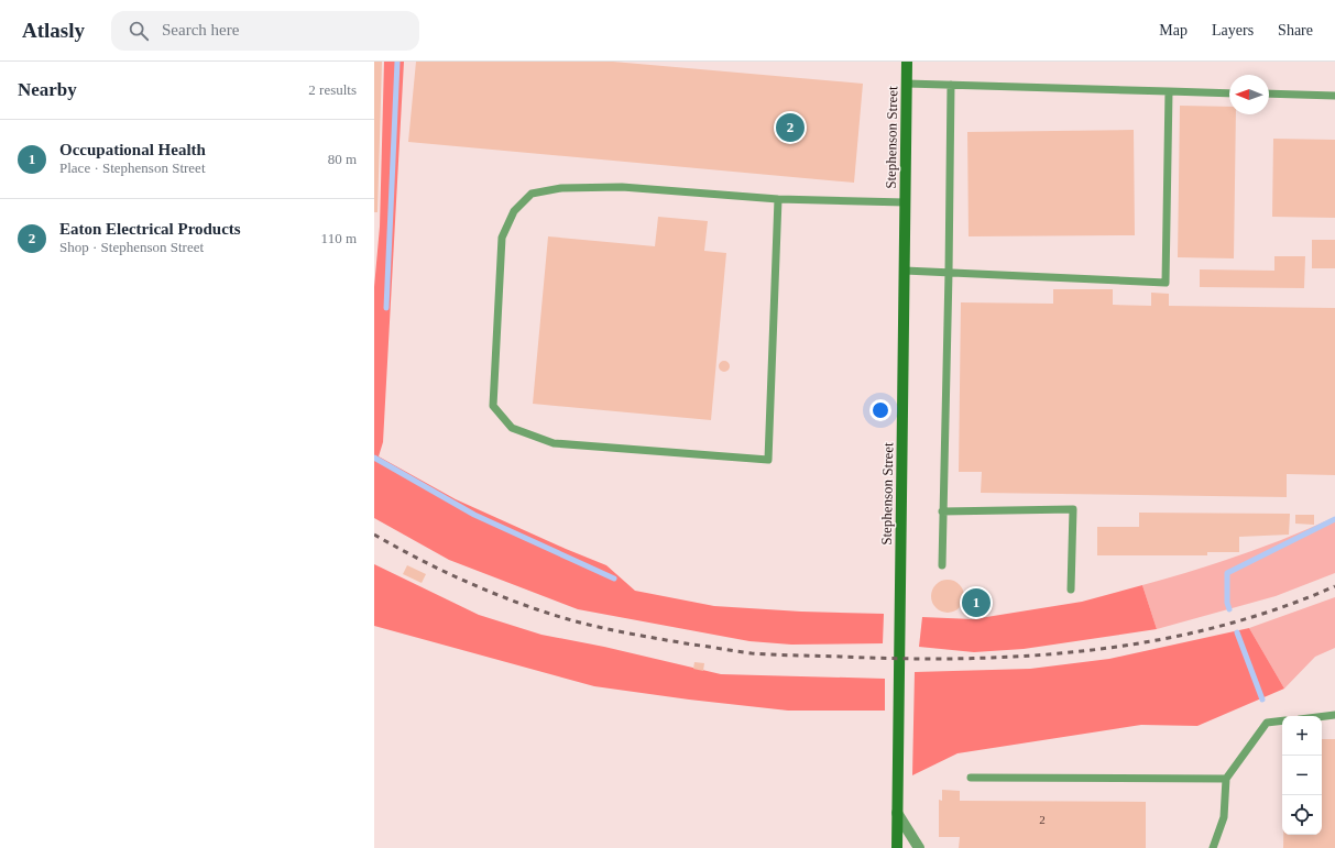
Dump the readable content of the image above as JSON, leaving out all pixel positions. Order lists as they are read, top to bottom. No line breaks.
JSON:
{"streets":{"street":["Stephenson Street"]},"house_numbers":["2"],"north":"left","page":{"header":"Atlasly","search":"Search here","nav":["Map","Layers","Share"],"heading":["Nearby","2 results"],"pins":["2","1"],"list":[{"mark":"1","name":"Occupational Health","note":"Place · Stephenson Street","value":"80 m"},{"mark":"2","name":"Eaton Electrical Products","note":"Shop · Stephenson Street","value":"110 m"}],"map_buttons":["+","−"]}}
